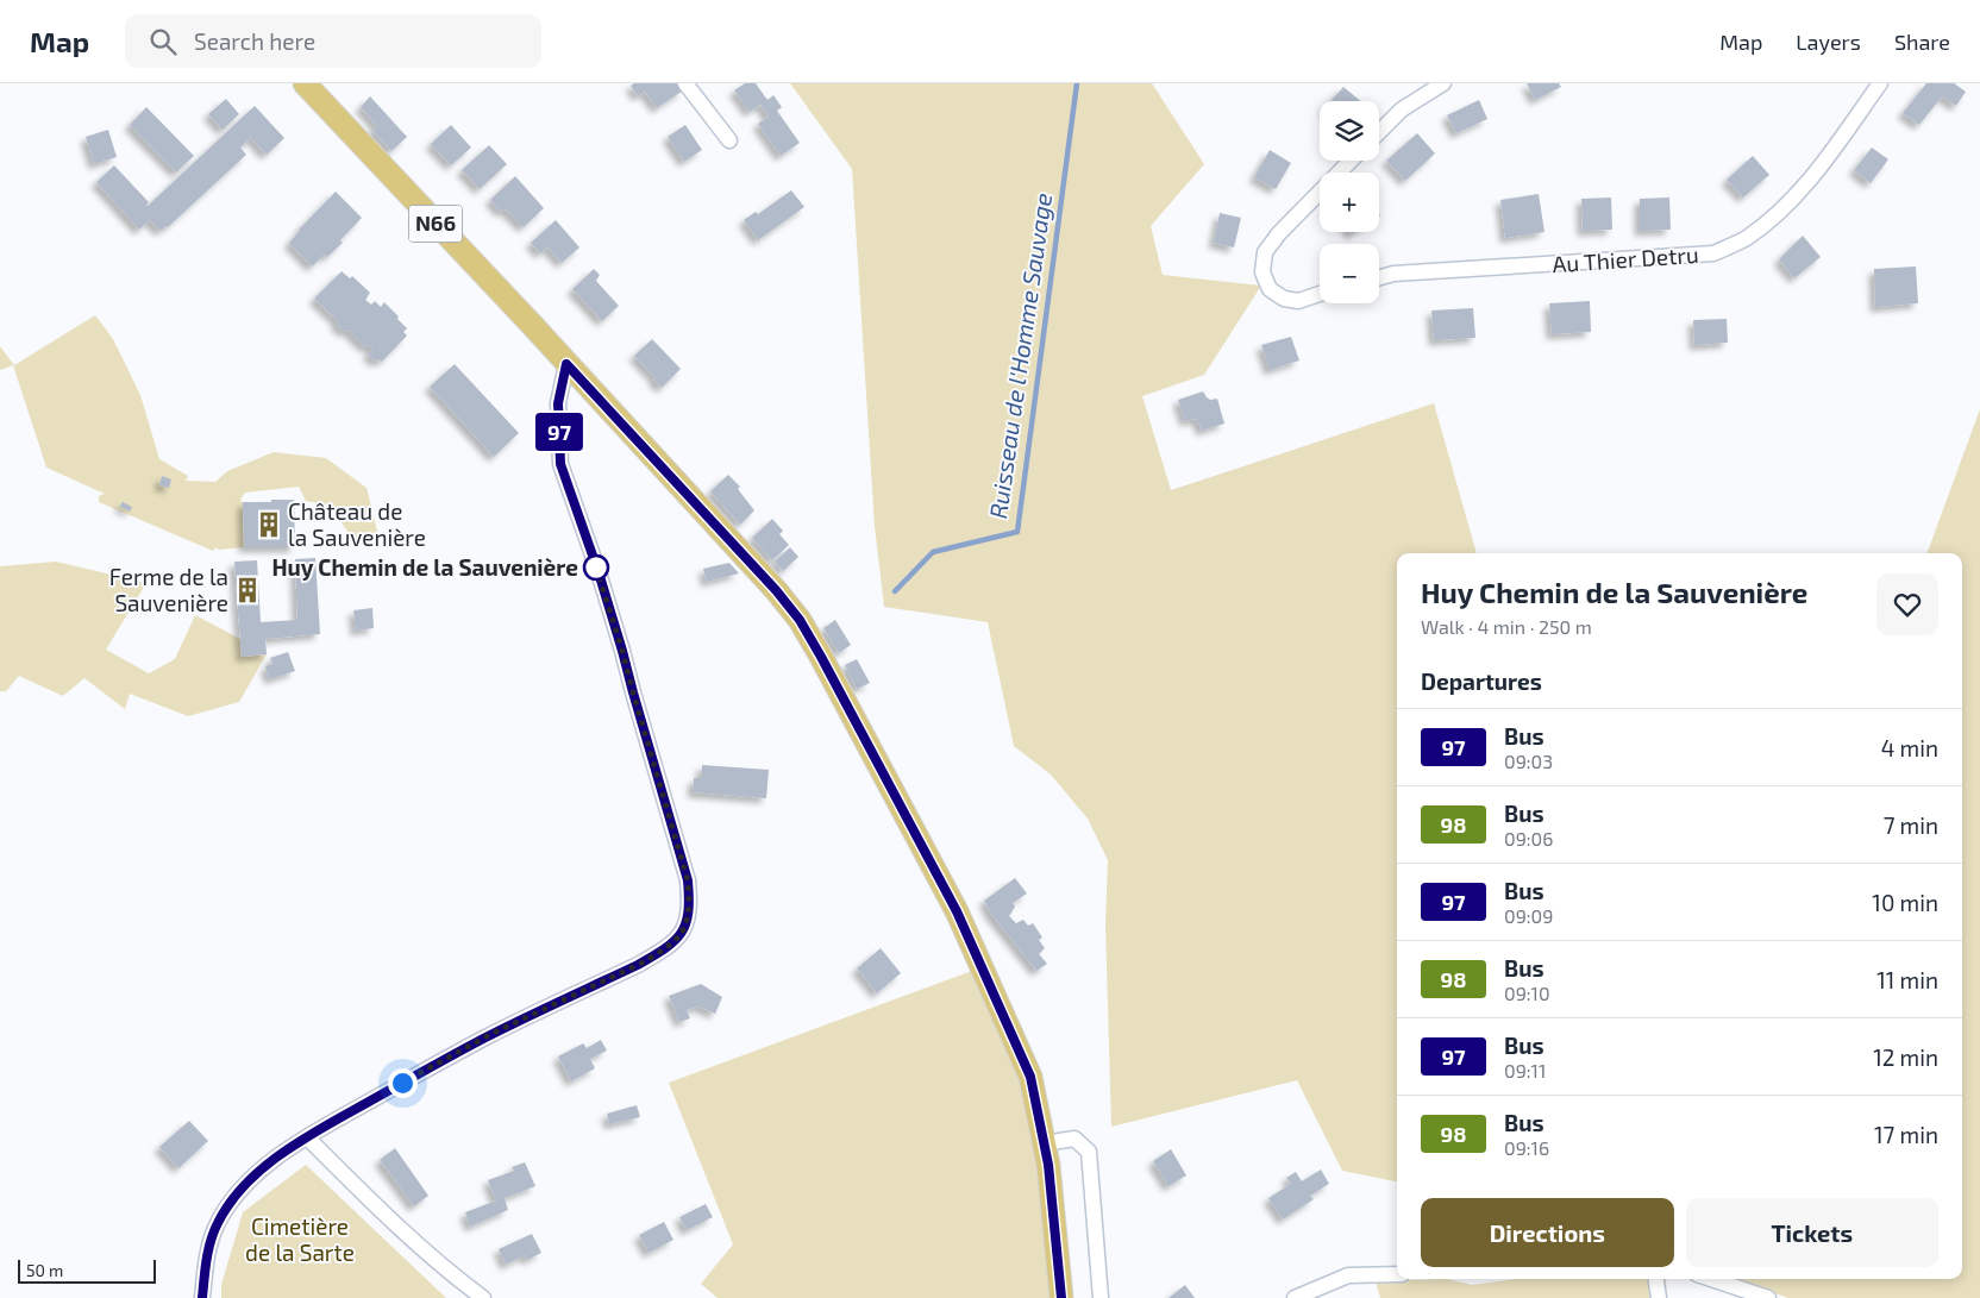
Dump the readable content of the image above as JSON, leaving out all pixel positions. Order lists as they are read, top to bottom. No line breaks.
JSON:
{"streets":{"main road":["N66"],"street":["Au Thier Detru"]},"water":["Ruisseau de l'Homme Sauvage"],"parks":["Cimetière de la Sarte"],"places":{"building":["Château de la Sauvenière","Ferme de la Sauvenière"],"other":["Huy Chemin de la Sauvenière"]},"lines":["bus line 97"],"scale_bar":"50 m","page":{"header":"Map","search":"Search here","nav":["Map","Layers","Share"],"on_map":"97","map_buttons":["+","−"],"heading":[["Huy Chemin de la Sauvenière","Walk · 4 min · 250 m"],"Departures"],"list":[{"mark":"97","name":"Bus","note":"09:03","value":"4 min"},{"mark":"98","name":"Bus","note":"09:06","value":"7 min"},{"mark":"97","name":"Bus","note":"09:09","value":"10 min"},{"mark":"98","name":"Bus","note":"09:10","value":"11 min"},{"mark":"97","name":"Bus","note":"09:11","value":"12 min"},{"mark":"98","name":"Bus","note":"09:16","value":"17 min"}],"buttons":["Directions","Tickets"],"scale":"50 m"}}
